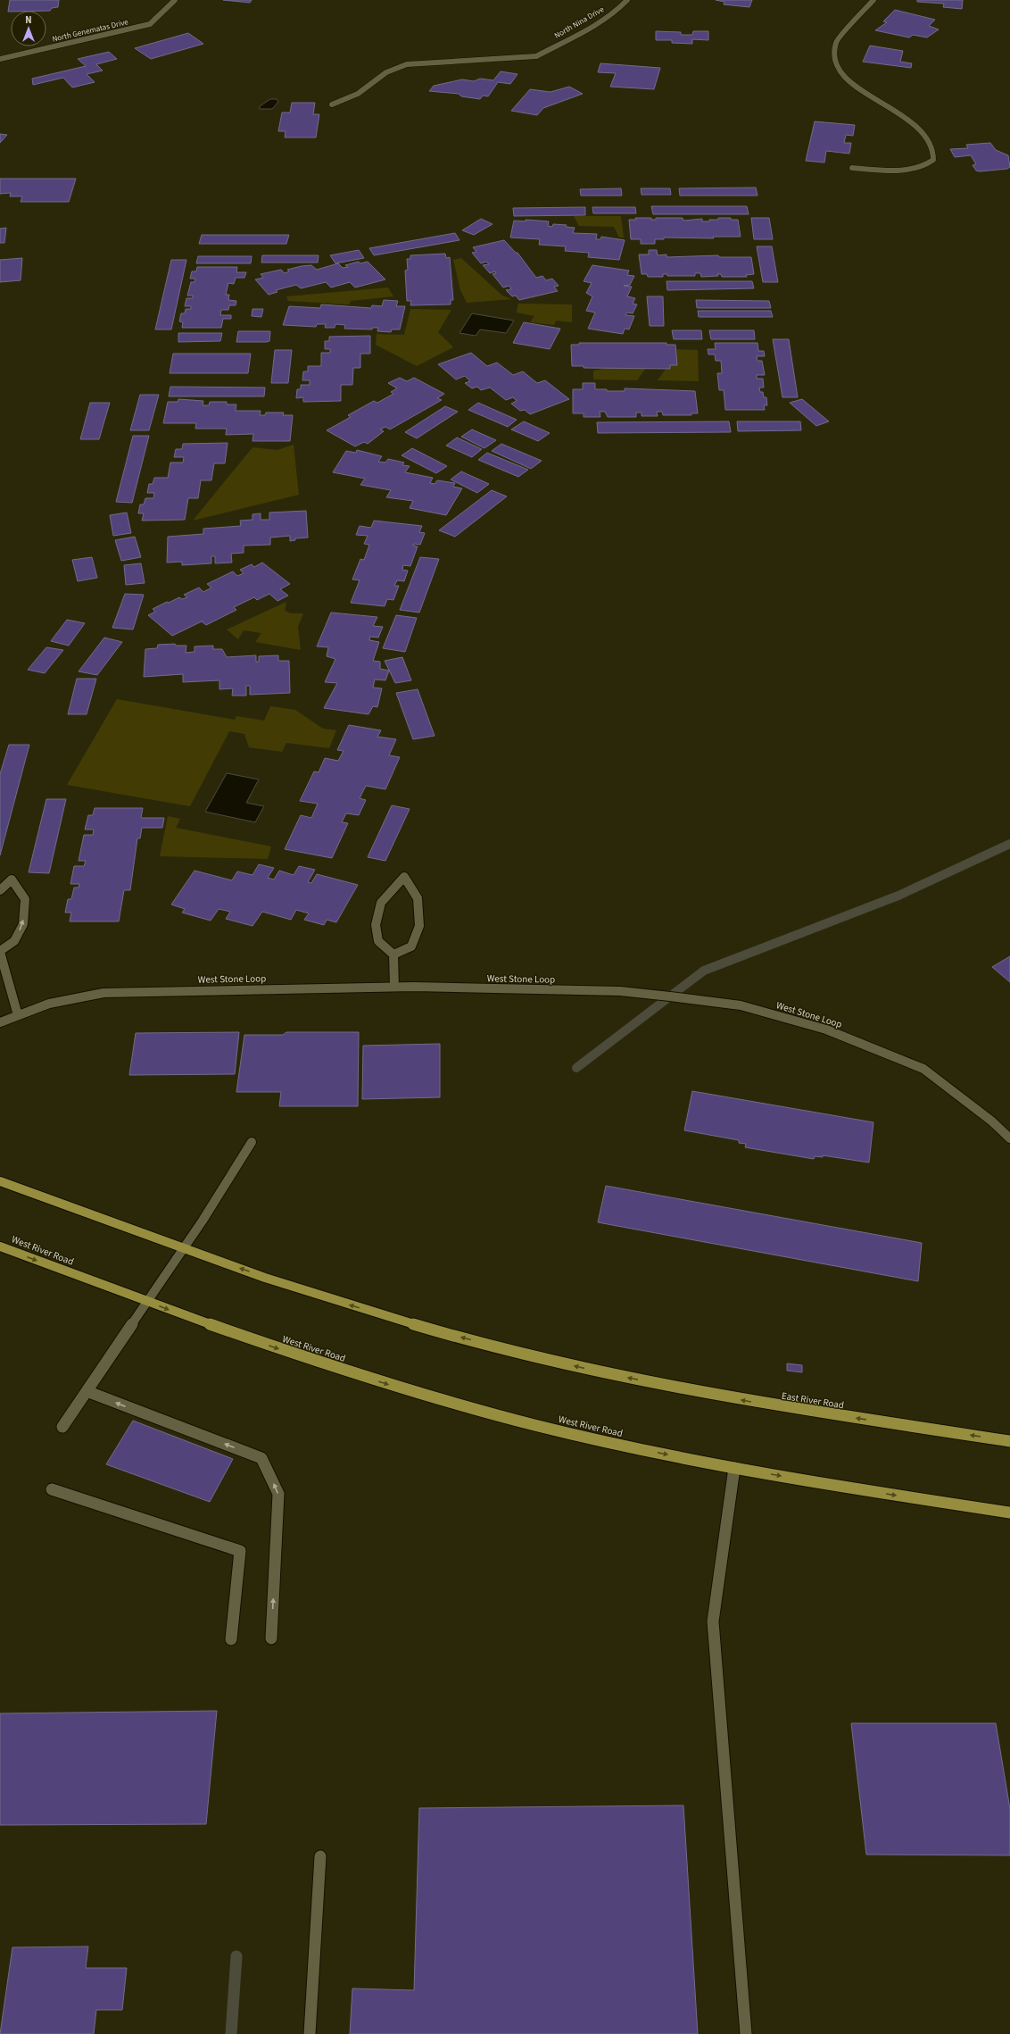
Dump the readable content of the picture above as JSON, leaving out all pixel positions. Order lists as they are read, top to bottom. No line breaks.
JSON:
{"streets":{"main road":["West River Road","East River Road"],"street":["North Nina Drive","North Genematas Drive","West Stone Loop"]},"one_way":["West River Road"],"north":"top"}
